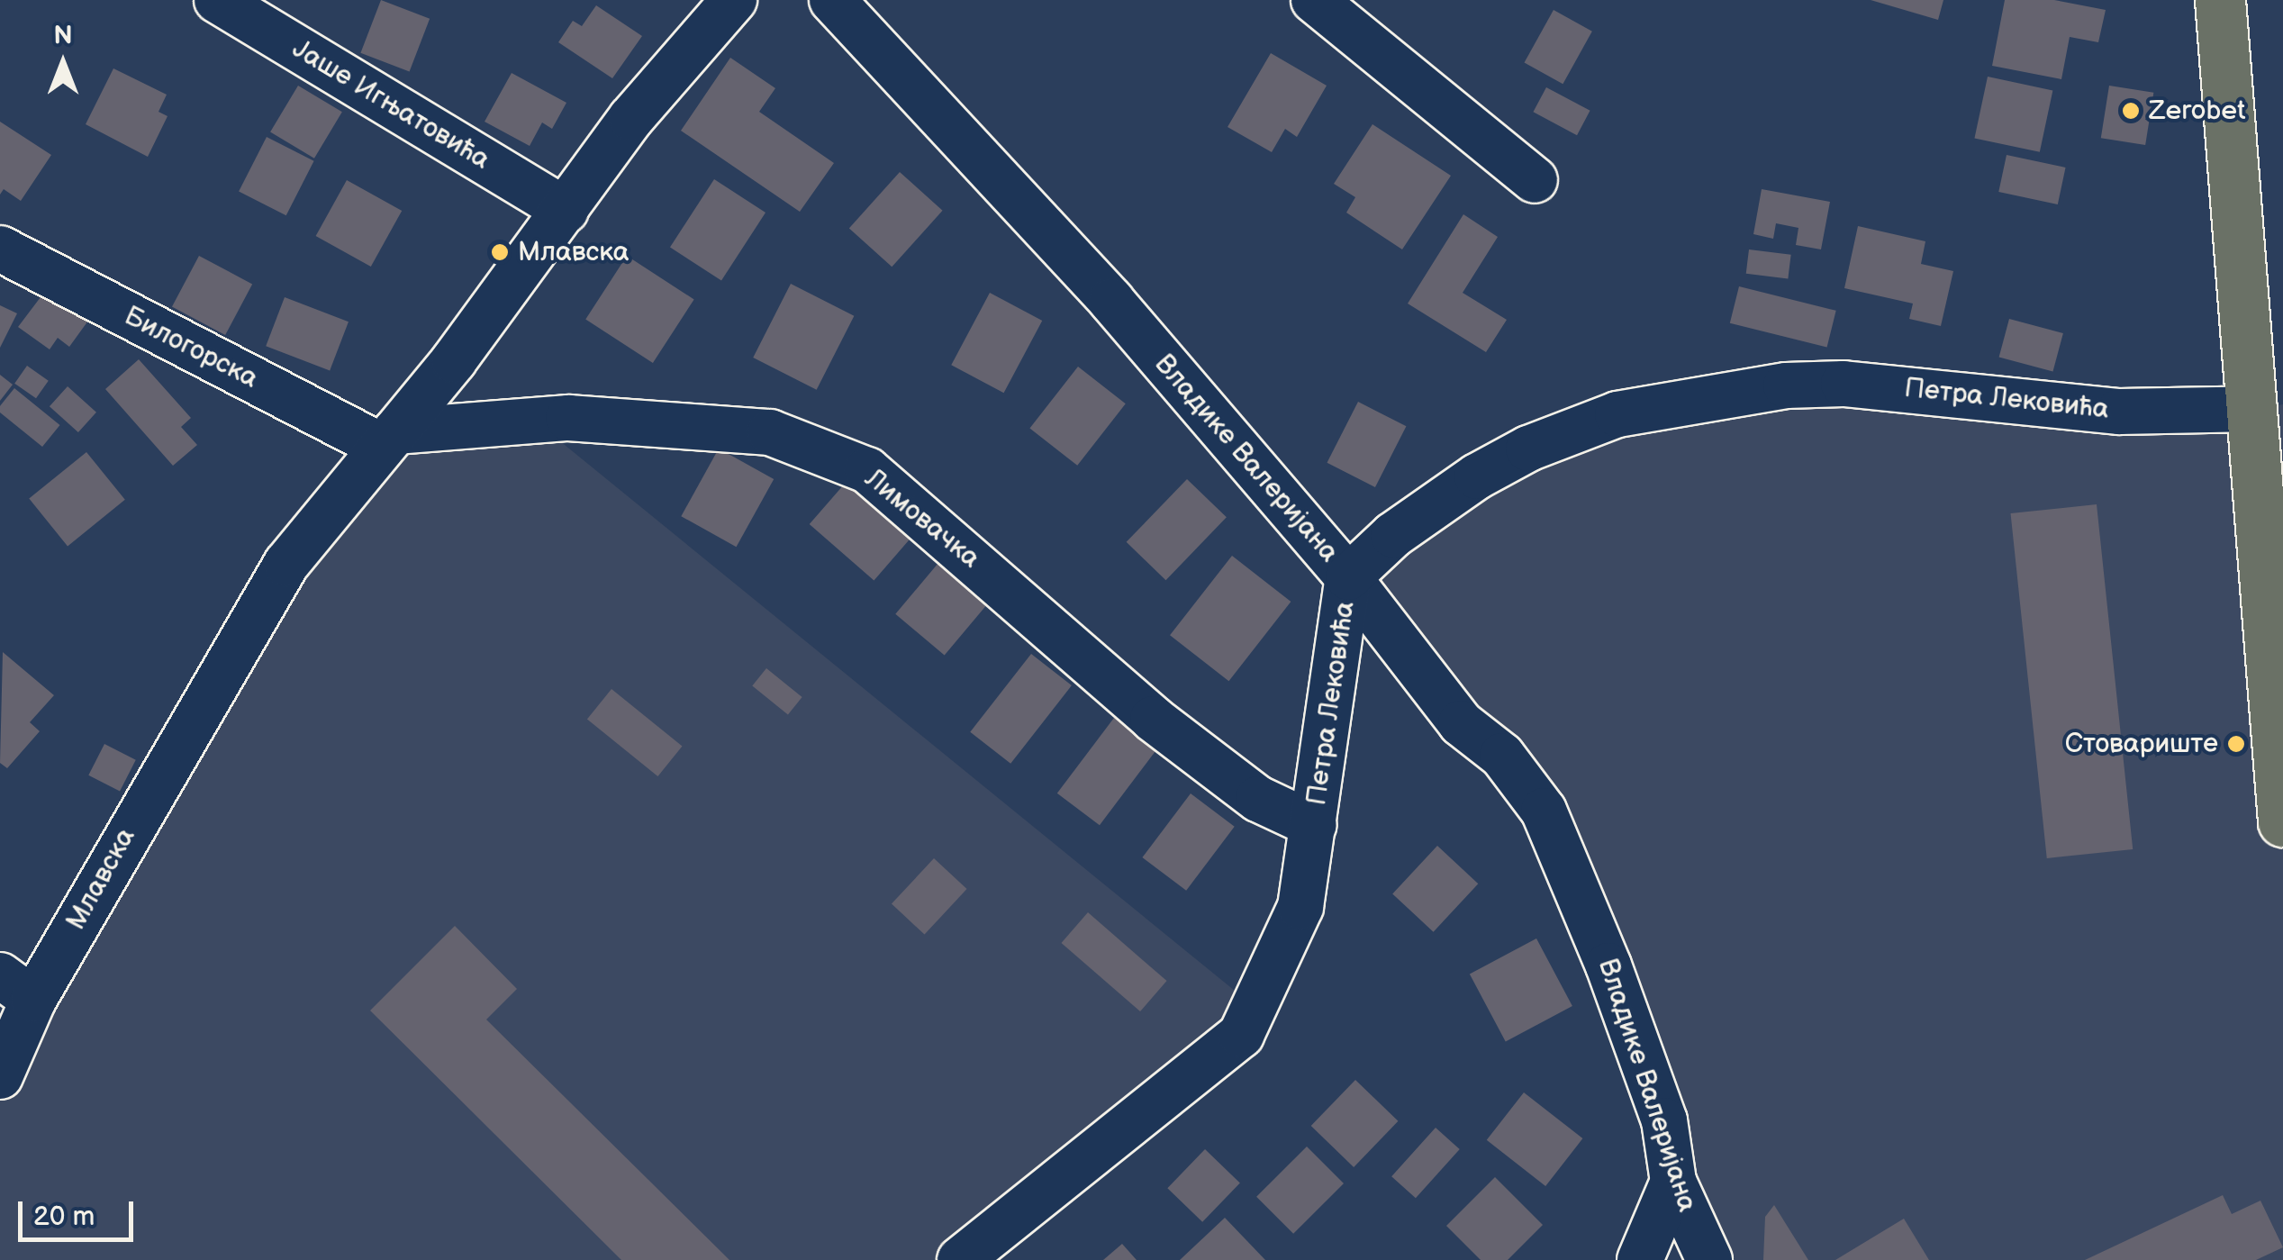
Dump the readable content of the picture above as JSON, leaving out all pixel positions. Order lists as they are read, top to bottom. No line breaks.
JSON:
{"streets":{"street":["Јаше Игњатовића","Билогорска","Петра Лековића","Владике Валеријана","Лимовачка","Млавска"]},"crossings":[["Јаше Игњатовића","Млавска"],["Билогорска","Лимовачка"],["Билогорска","Млавска"],["Петра Лековића","Владике Валеријана"],["Петра Лековића","Лимовачка"],["Лимовачка","Млавска"]],"places":["Zerobet","Млавска","Стовариште"],"scale_bar":"20 m","north":"top"}
